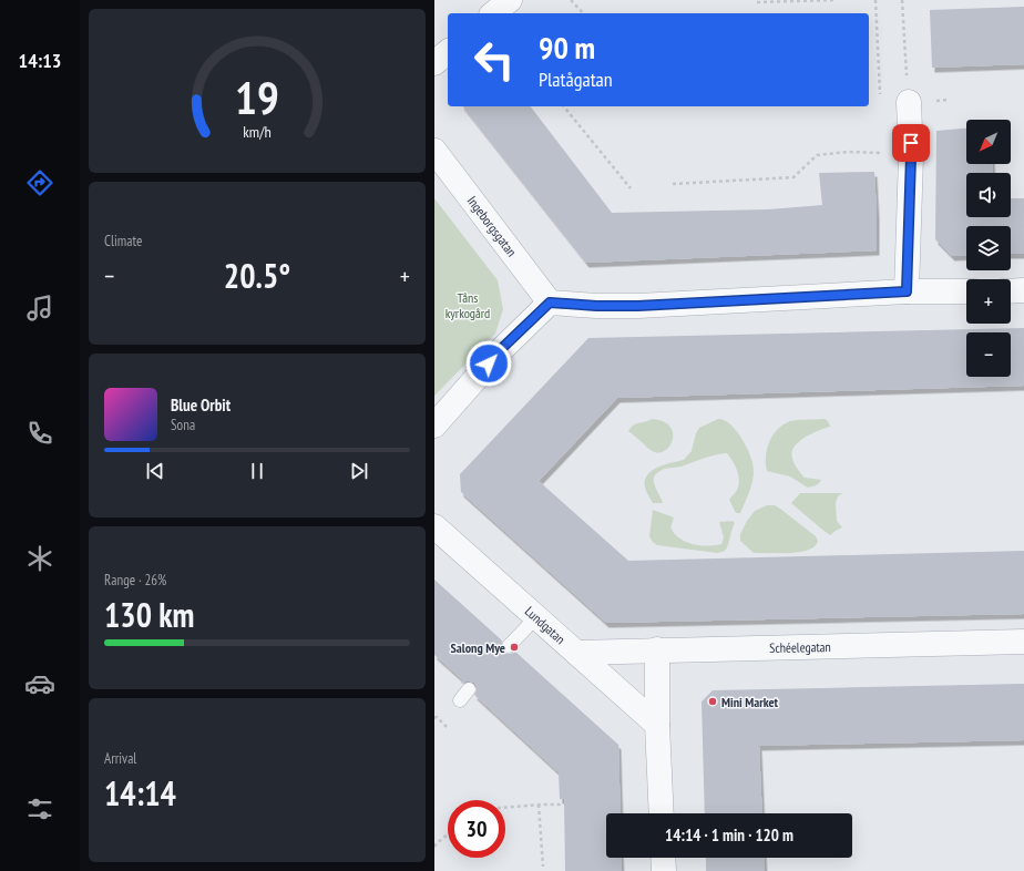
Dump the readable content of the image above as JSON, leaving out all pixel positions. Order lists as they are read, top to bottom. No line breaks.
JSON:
{"streets":{"street":["Ingeborgsgatan","Lundgatan","Schéelegatan"]},"crossings":[["Lundgatan","Schéelegatan"]],"parks":["Tåns kyrkogård"],"places":["Salong Mye","Mini Market"],"north":"bottom left","page":{"tabs":"14:13","turn":["90 m","Platågatan"],"map_buttons":["+","−"],"tile":["Climate",["Range · 26%","130 km"],["Arrival","14:14"]],"heat":["−","20.5°","+"],"song":["Blue Orbit","Sona"],"limit":"30","trip":"14:14 · 1 min · 120 m","gauge":["19","km/h"]}}
